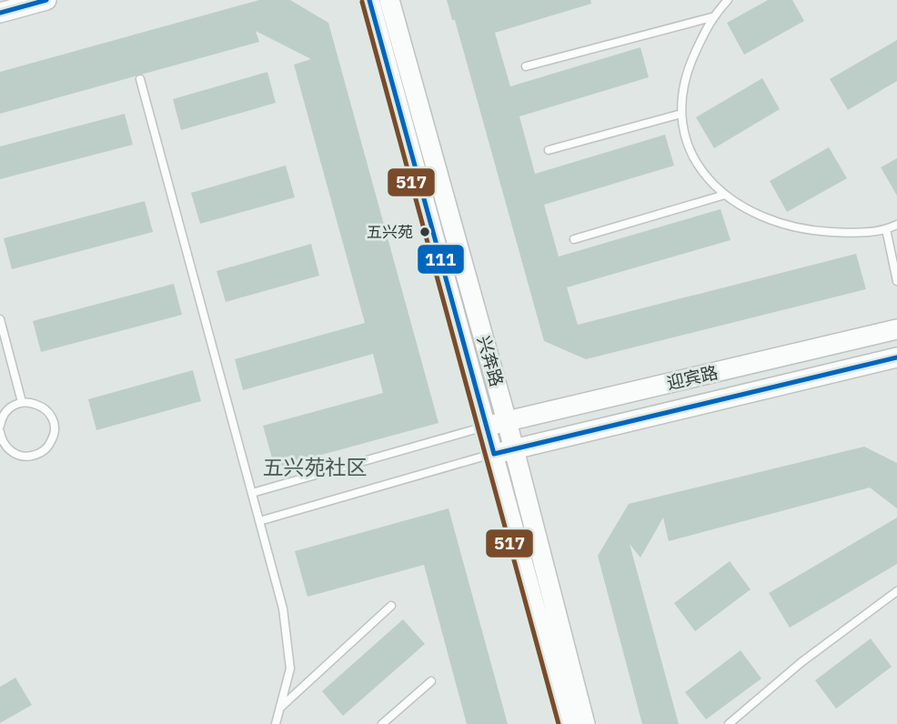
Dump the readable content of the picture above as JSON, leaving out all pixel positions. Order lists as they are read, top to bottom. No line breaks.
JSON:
{"streets":{"main road":["兴奔路","迎宾路"]},"crossings":[["兴奔路","迎宾路"]],"districts":["五兴苑社区"],"places":["五兴苑"],"lines":["transit line 111","transit line 517"]}
